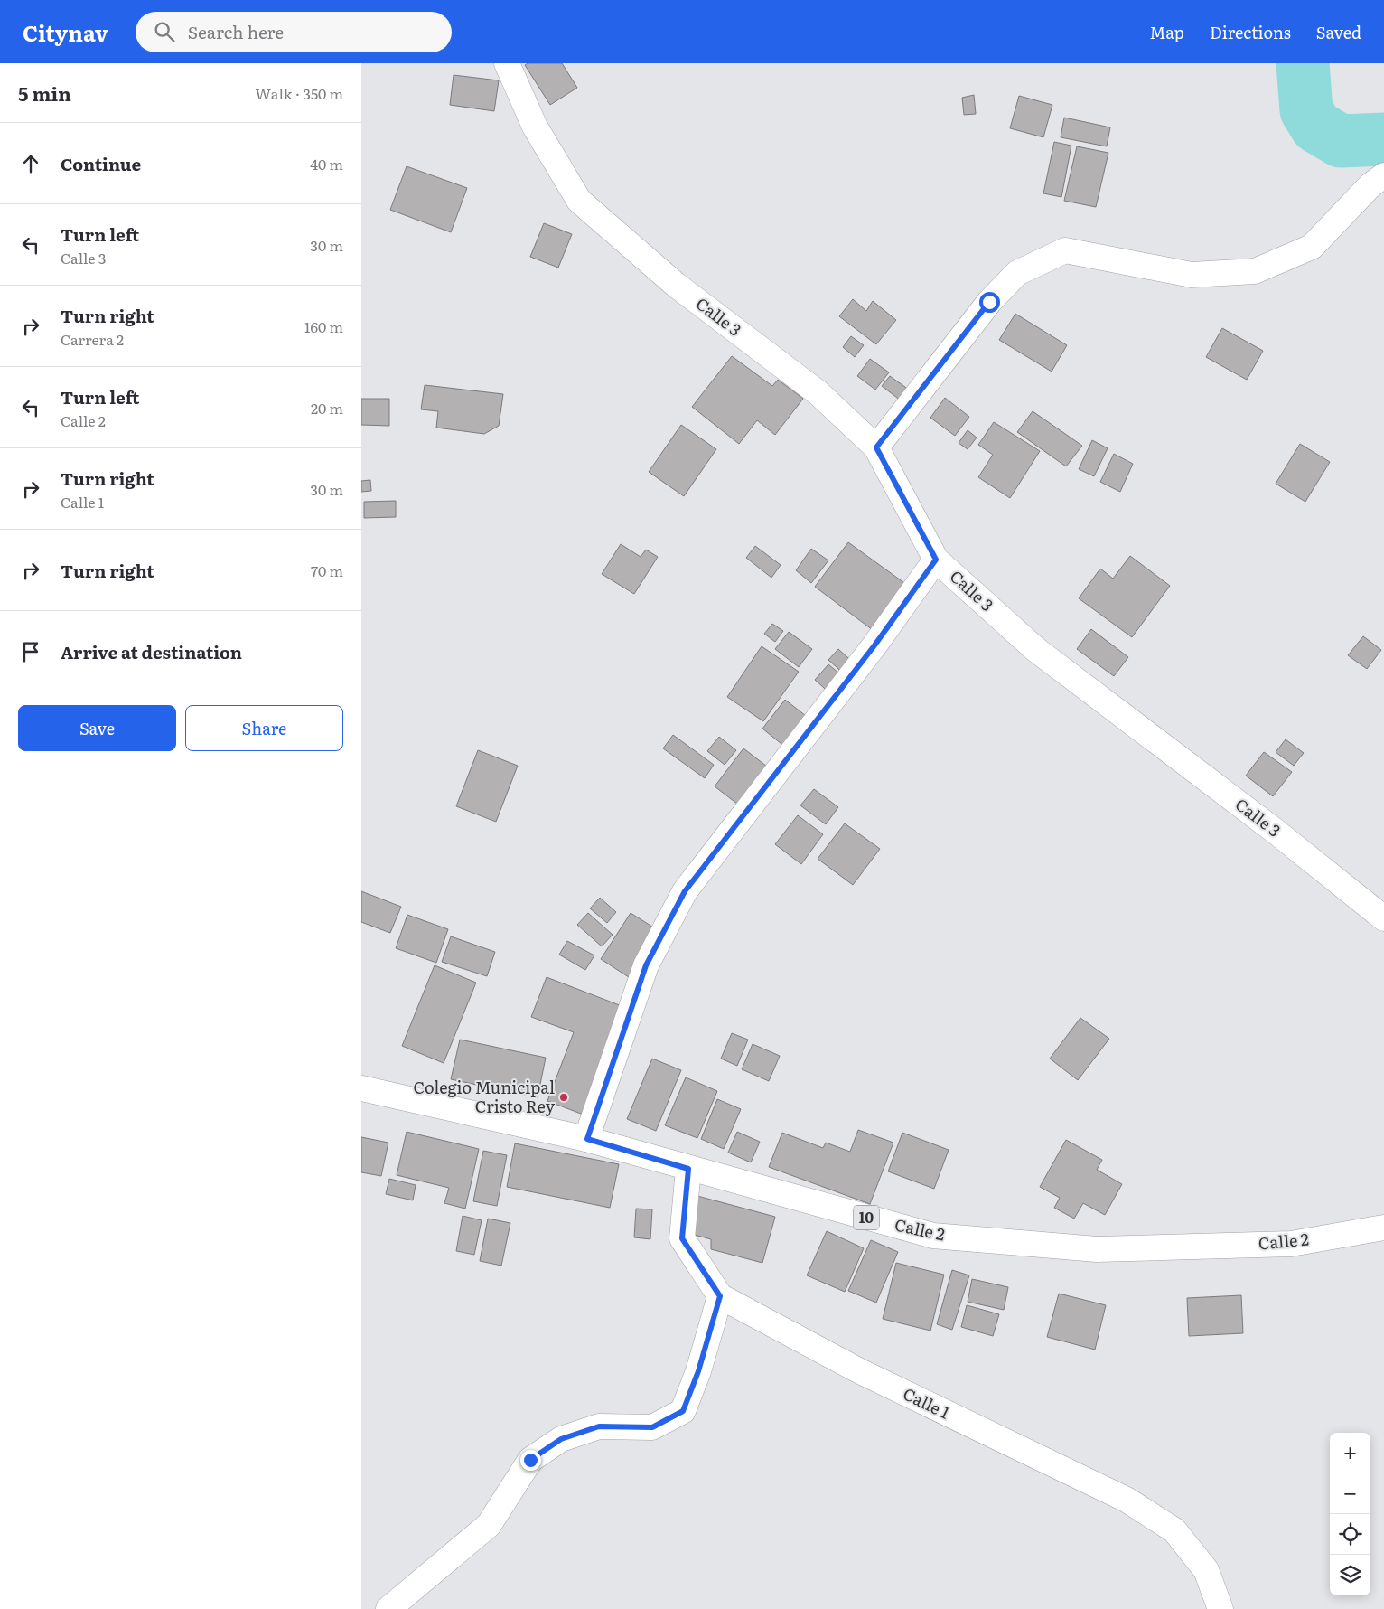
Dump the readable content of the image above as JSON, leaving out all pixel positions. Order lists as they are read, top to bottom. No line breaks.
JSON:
{"streets":{"street":["Calle 3","10","Calle 2","Calle 1"]},"crossings":[["Calle 2","Calle 1"]],"places":["Colegio Municipal Cristo Rey"],"page":{"header":"Citynav","search":"Search here","nav":["Map","Directions","Saved"],"heading":["5 min","Walk · 350 m"],"list":[["Continue","40 m"],["Turn left","Calle 3","30 m"],["Turn right","Carrera 2","160 m"],["Turn left","Calle 2","20 m"],["Turn right","Calle 1","30 m"],["Turn right","70 m"],"Arrive at destination"],"buttons":["Save","Share"],"map_buttons":["+","−"]}}
